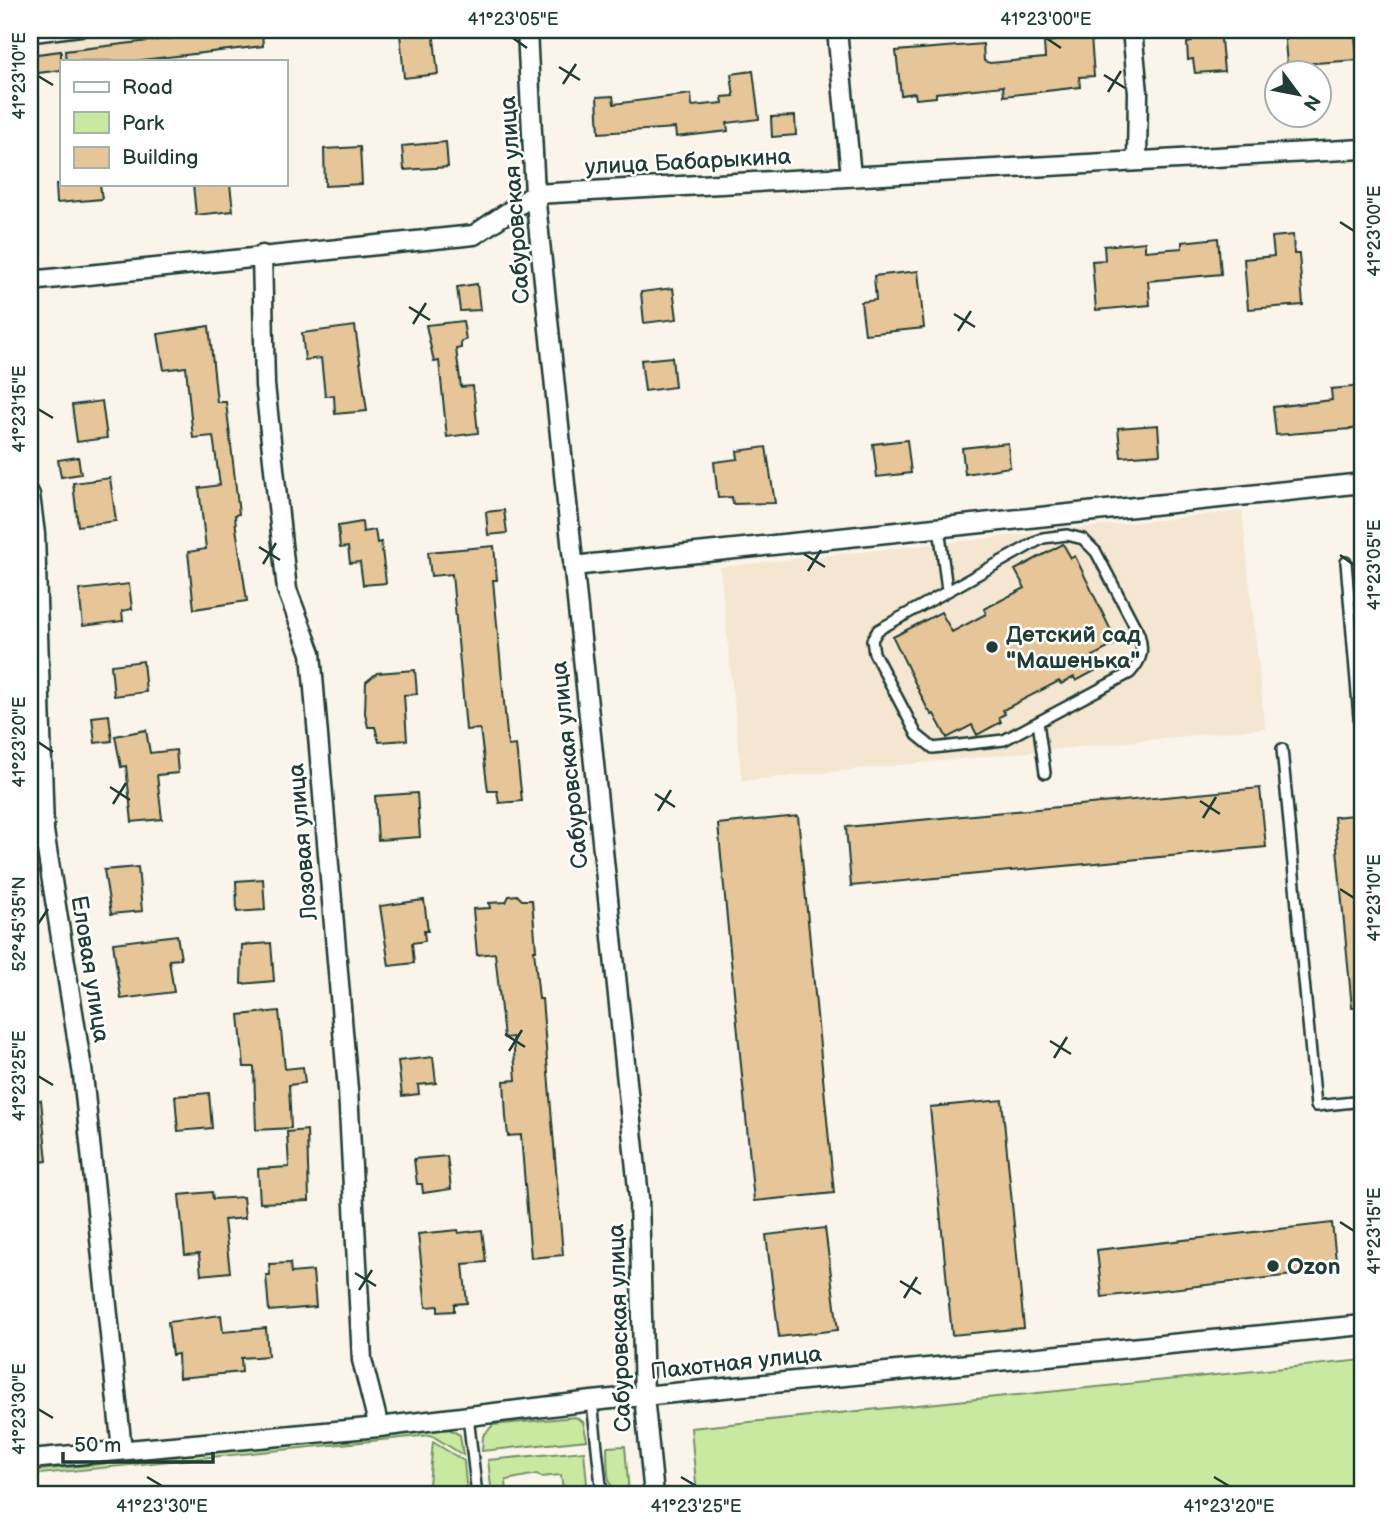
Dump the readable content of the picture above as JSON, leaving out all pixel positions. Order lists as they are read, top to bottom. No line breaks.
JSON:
{"streets":{"street":["улица Бабарыкина","Сабуровская улица","Лозовая улица","Еловая улица","Пахотная улица"]},"crossings":[["улица Бабарыкина","Сабуровская улица"],["Сабуровская улица","Пахотная улица"],["Лозовая улица","Пахотная улица"],["Еловая улица","Пахотная улица"]],"places":["Детский сад \"Машенька\"","Ozon"],"legend":["Road","Park","Building"],"scale_bar":"50 m","north":"bottom right","coordinates":["41°23'05\"E","41°23'00\"E","41°23'10\"E","41°23'15\"E","41°23'20\"E","52°45'35\"N","41°23'25\"E","41°23'30\"E"]}
